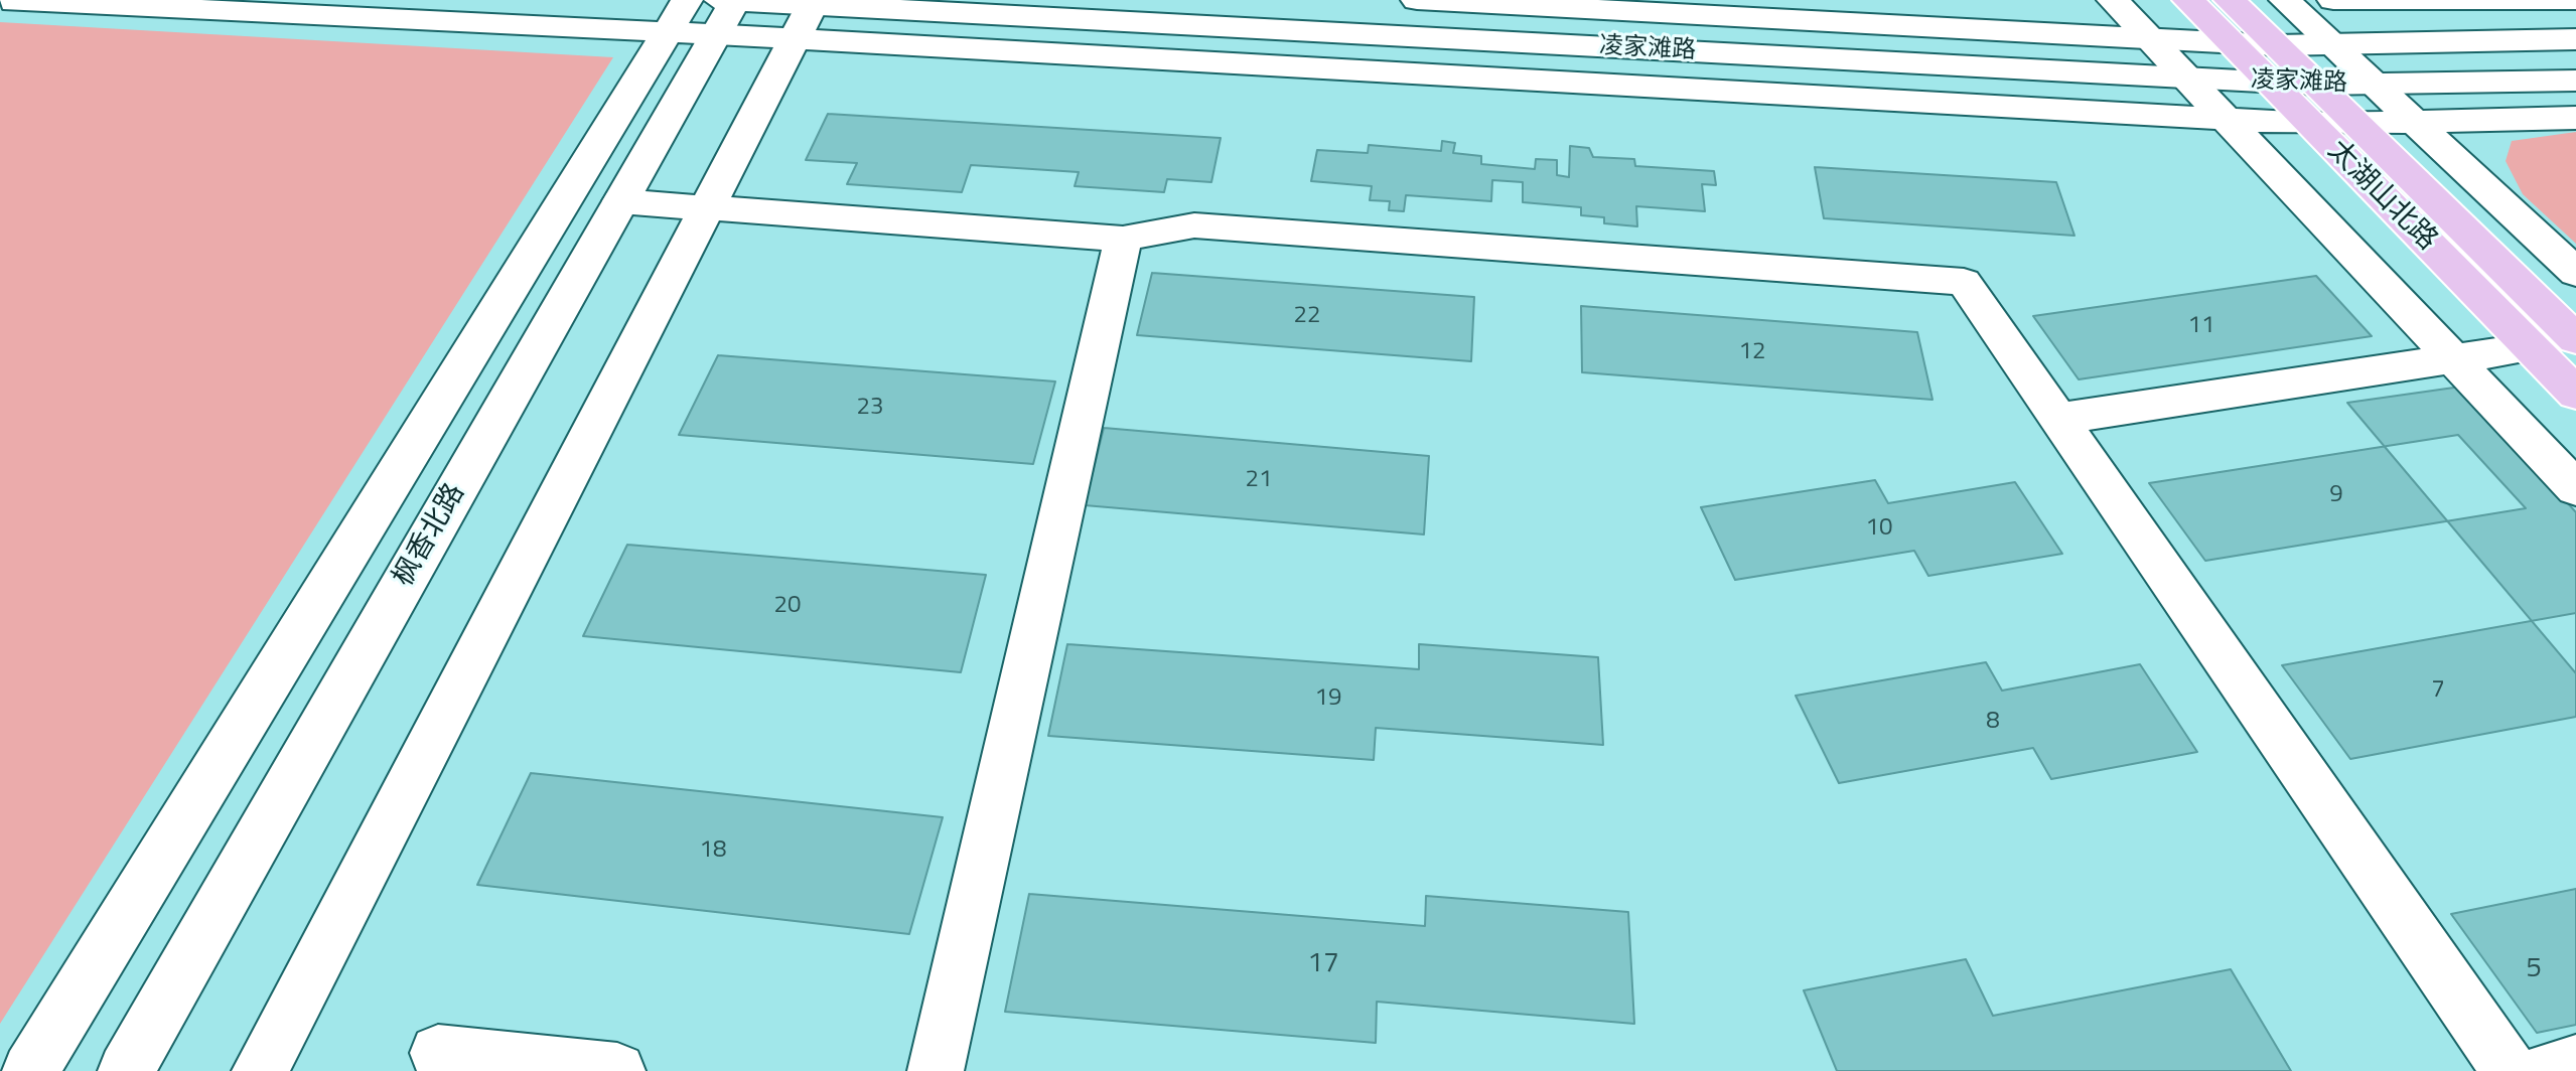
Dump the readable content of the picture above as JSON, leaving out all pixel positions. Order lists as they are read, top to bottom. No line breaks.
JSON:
{"streets":{"main road":["太湖山北路"],"street":["凌家滩路","枫香北路"]},"crossings":[["凌家滩路","太湖山北路"]],"house_numbers":["22","11","12","23","21","9","10","20","7","19","8","18","17","5"]}
